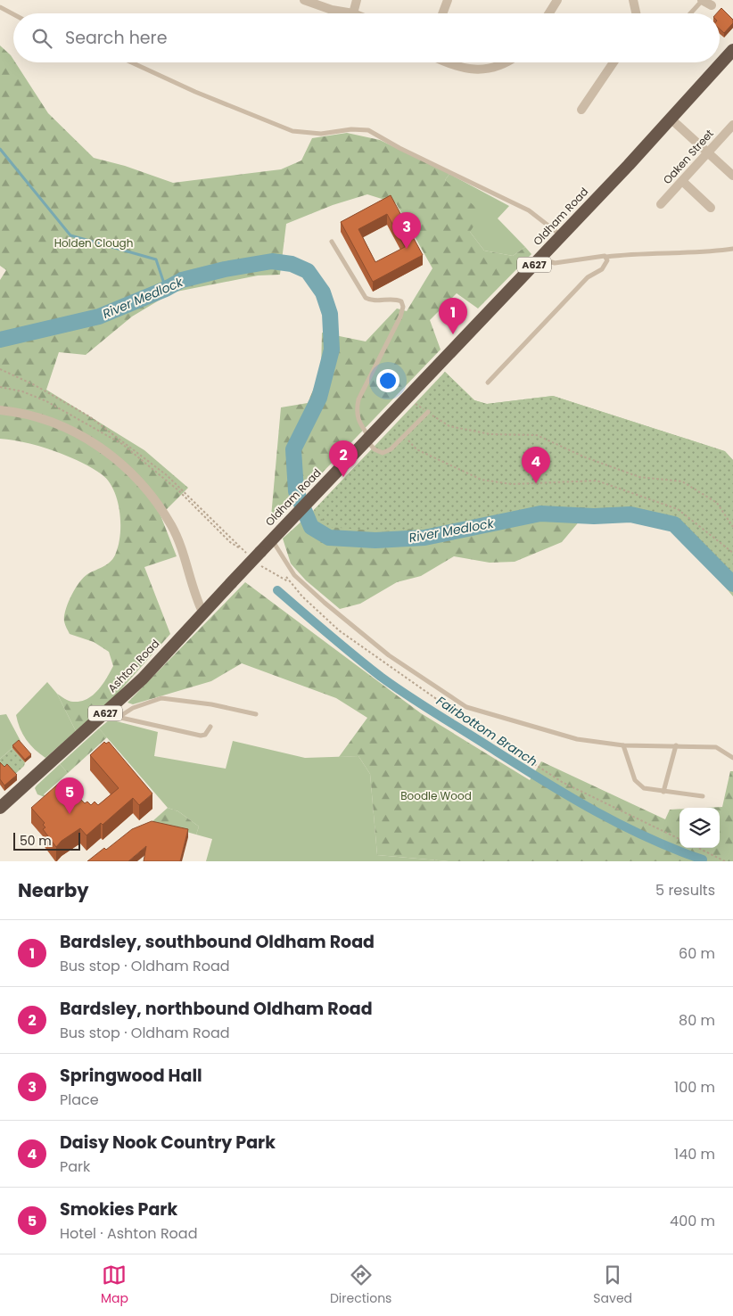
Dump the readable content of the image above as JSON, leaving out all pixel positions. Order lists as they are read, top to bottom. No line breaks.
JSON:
{"streets":{"highway":["Oldham Road","A627","Ashton Road"],"street":["Oaken Street"]},"crossings":[["Oldham Road","Ashton Road"]],"water":["River Medlock","Fairbottom Branch"],"parks":["Holden Clough","Boodle Wood"],"scale_bar":"50 m","page":{"search":"Search here","pins":["3","1","2","4","5"],"scale":"50 m","heading":["Nearby","5 results"],"list":[{"mark":"1","name":"Bardsley, southbound Oldham Road","note":"Bus stop · Oldham Road","value":"60 m"},{"mark":"2","name":"Bardsley, northbound Oldham Road","note":"Bus stop · Oldham Road","value":"80 m"},{"mark":"3","name":"Springwood Hall","note":"Place","value":"100 m"},{"mark":"4","name":"Daisy Nook Country Park","note":"Park","value":"140 m"},{"mark":"5","name":"Smokies Park","note":"Hotel · Ashton Road","value":"400 m"}],"nav":["Map","Directions","Saved"]}}
